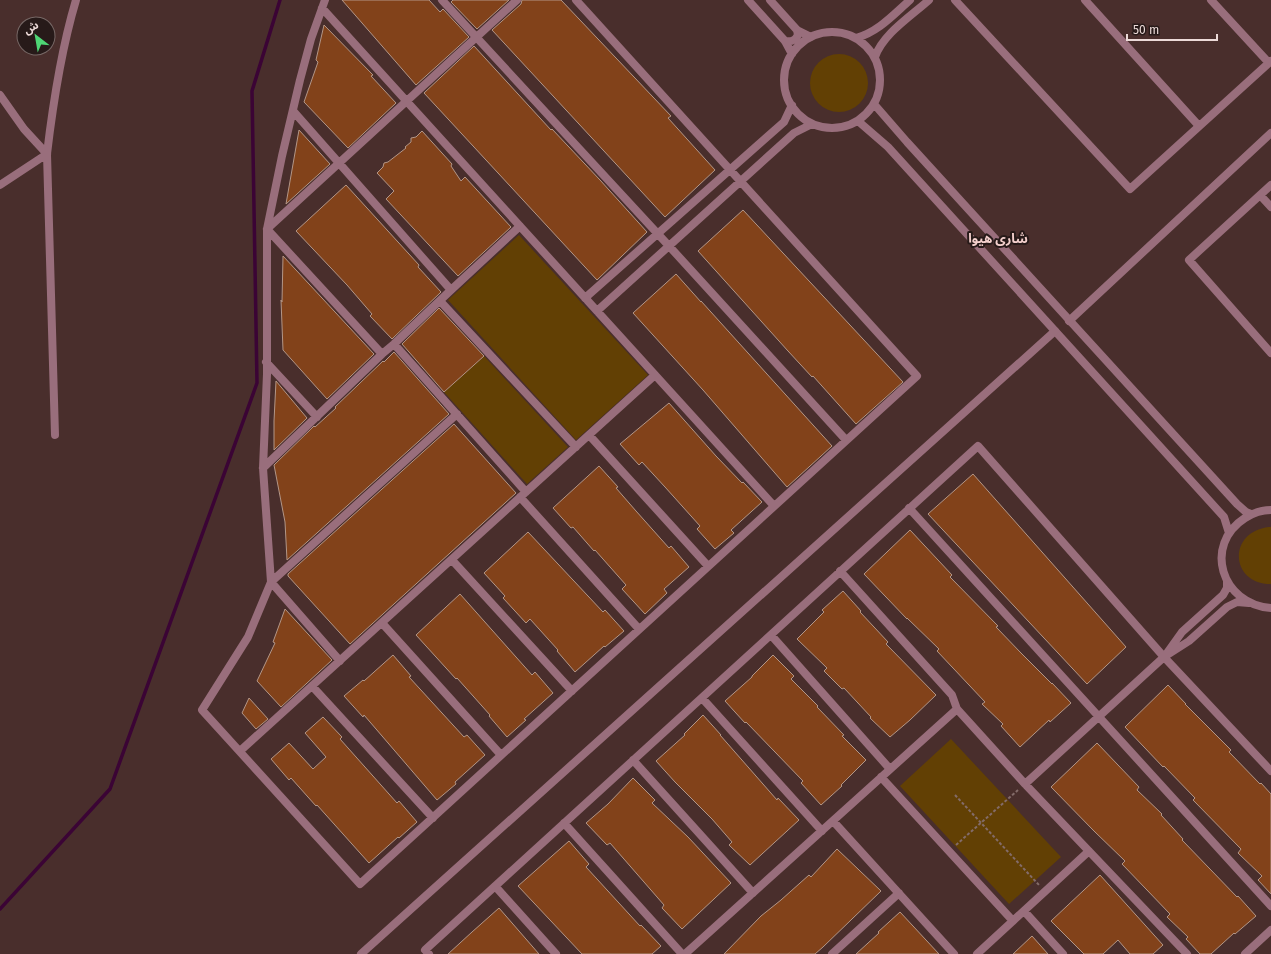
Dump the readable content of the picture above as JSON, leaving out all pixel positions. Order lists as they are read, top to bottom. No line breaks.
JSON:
{"districts":["شاری هیوا"],"scale_bar":"50 m","north":"top left"}
